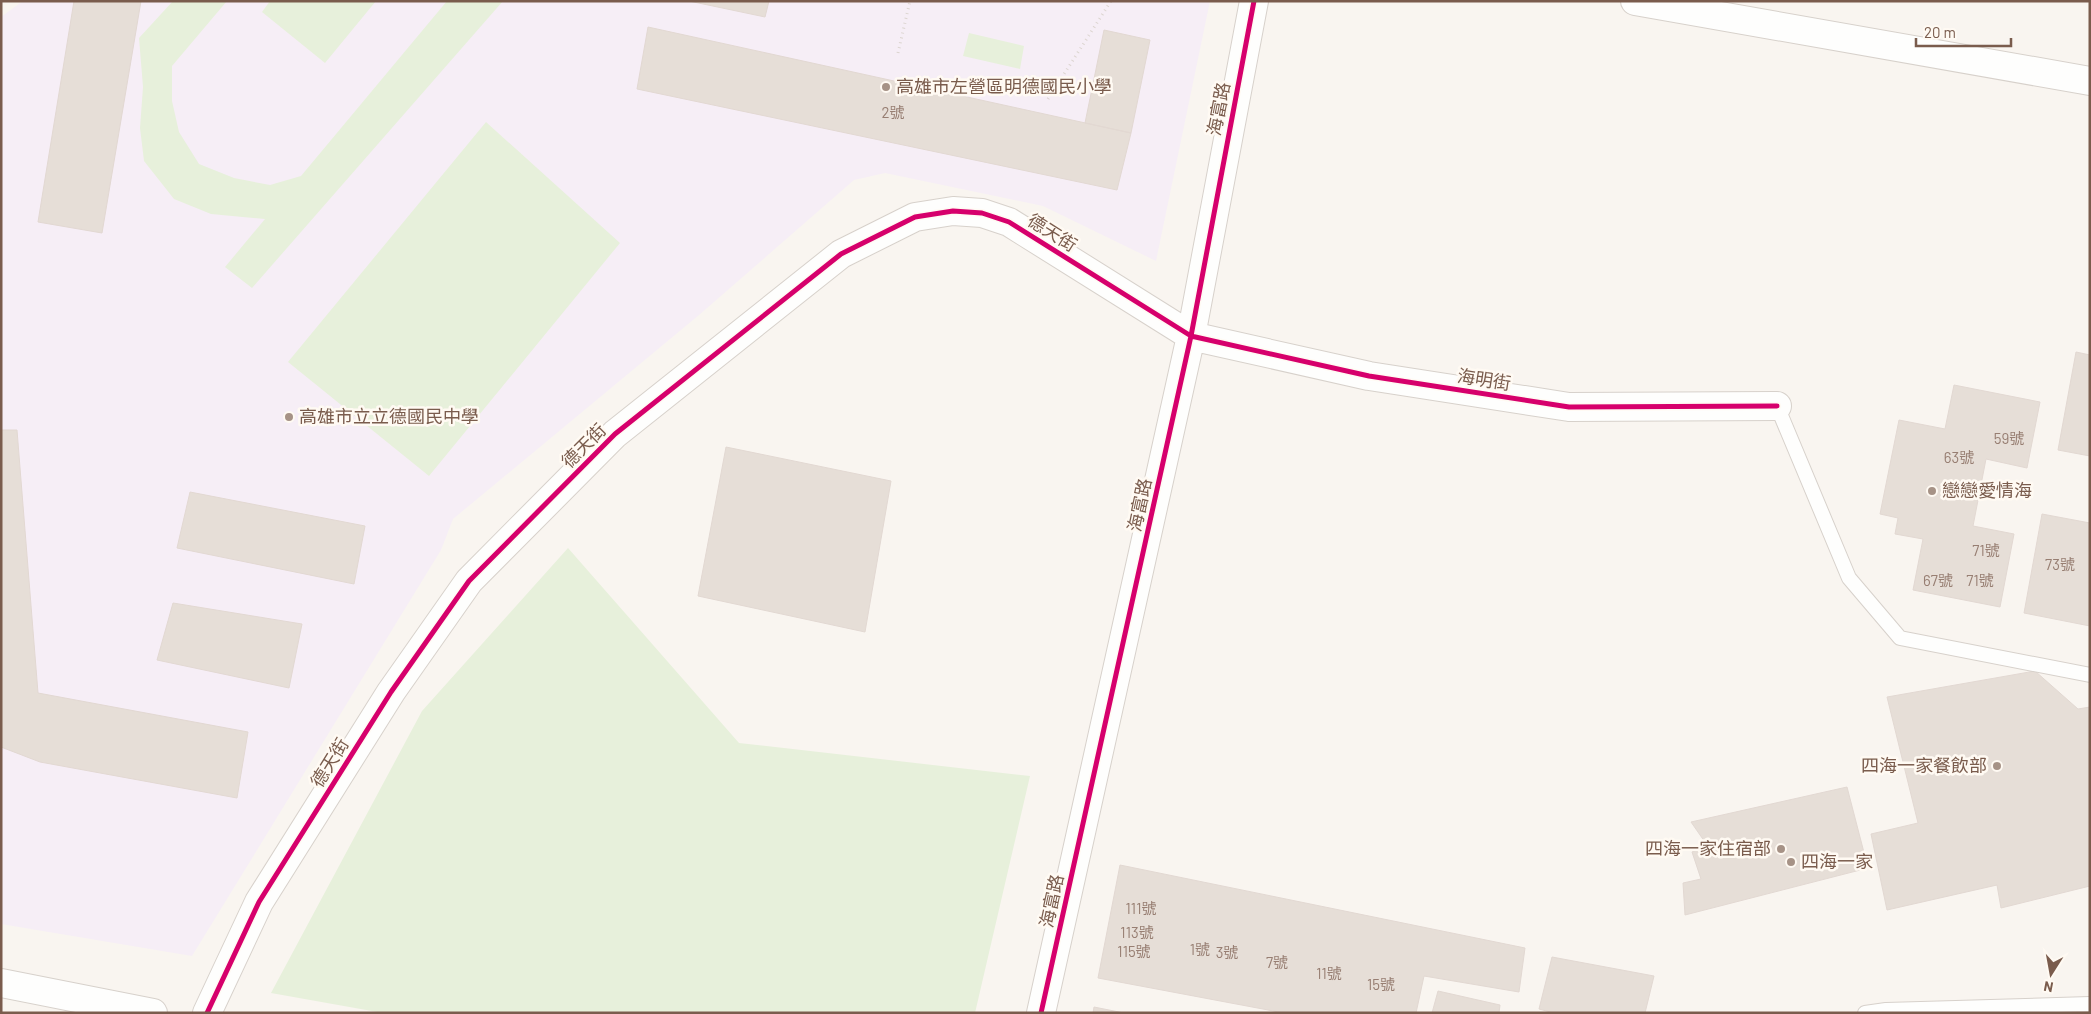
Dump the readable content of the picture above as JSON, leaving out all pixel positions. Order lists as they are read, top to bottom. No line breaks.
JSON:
{"streets":{"street":["海富路","德天街","海明街"]},"crossings":[["海富路","德天街"],["海富路","海明街"],["德天街","海明街"]],"places":["高雄市左營區明德國民小學","高雄市立立德國民中學","戀戀愛情海","四海一家餐飲部","四海一家住宿部","四海一家"],"house_numbers":["2號","59號","63號","71號","73號","67號","71號","111號","113號","1號","115號","3號","7號","11號","15號"],"scale_bar":"20 m","north":"bottom"}
